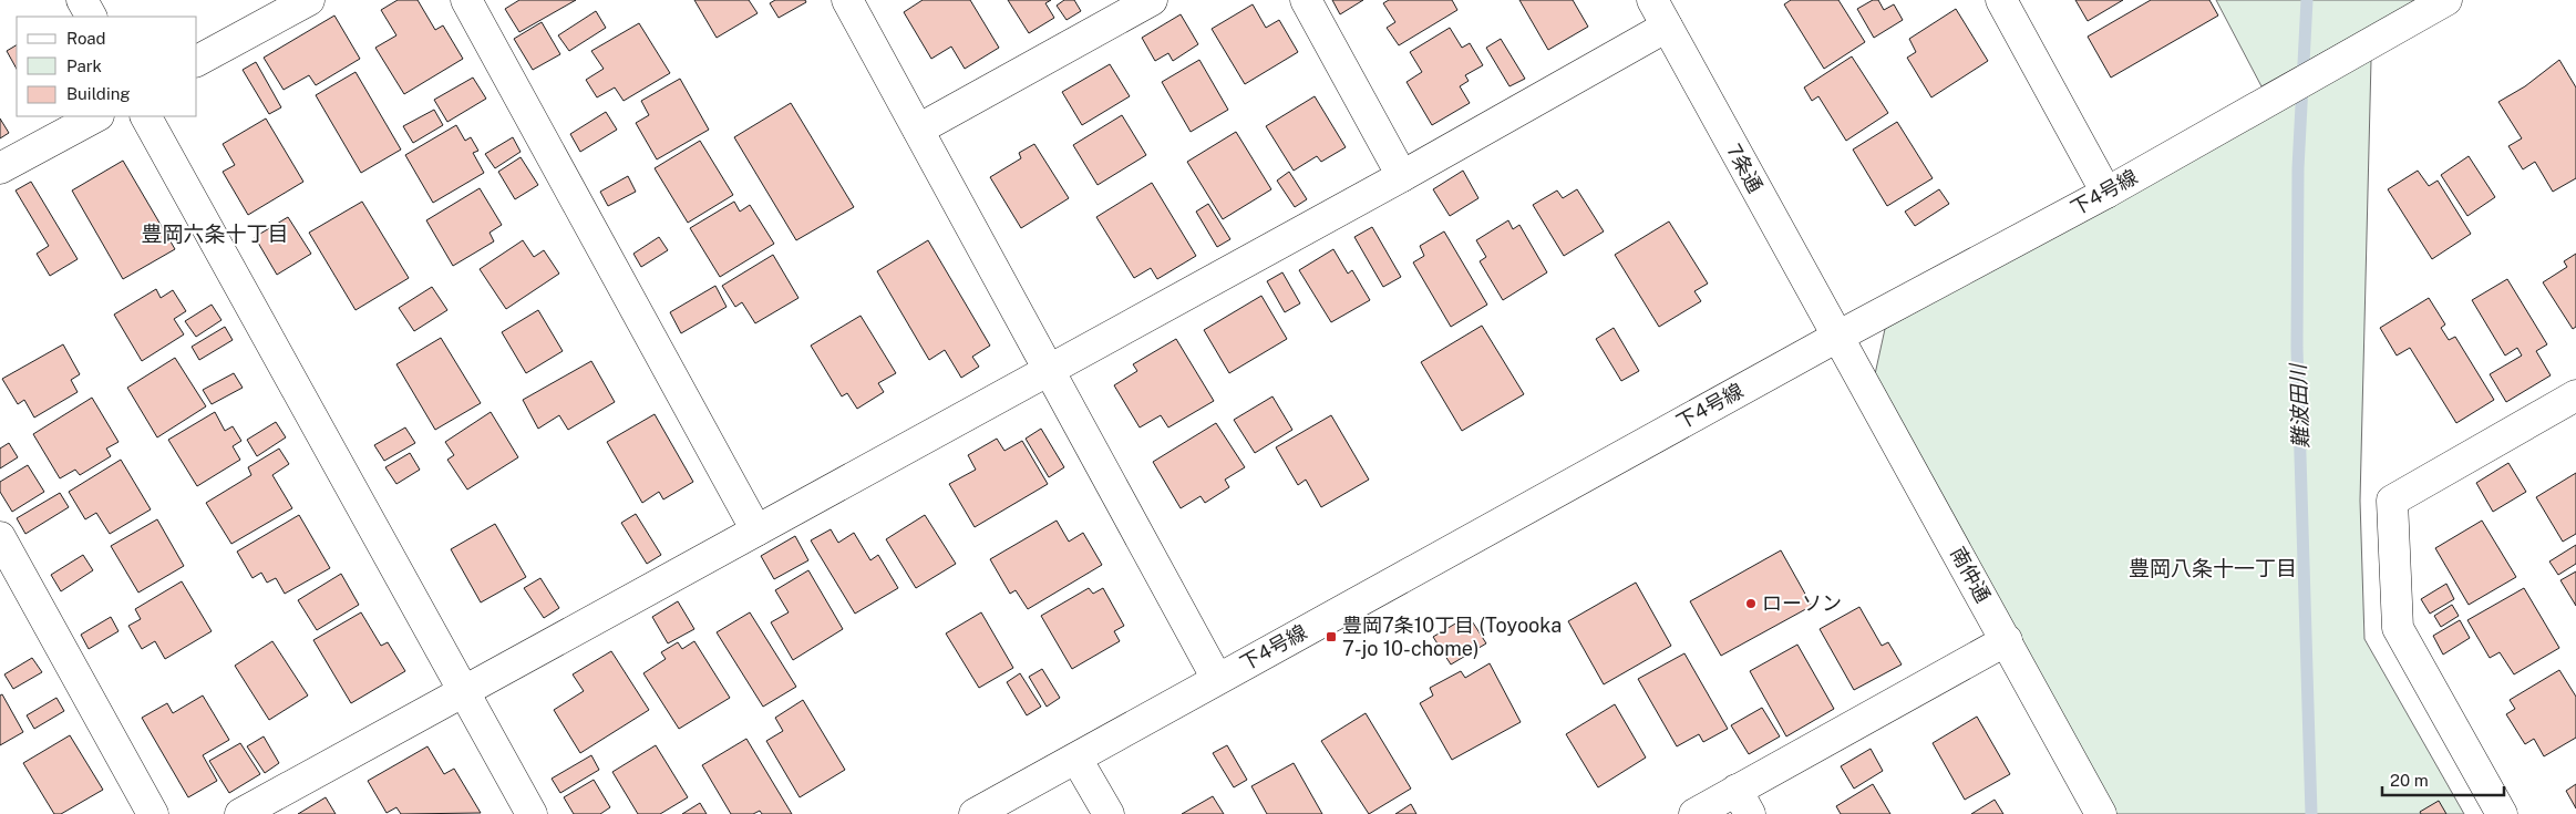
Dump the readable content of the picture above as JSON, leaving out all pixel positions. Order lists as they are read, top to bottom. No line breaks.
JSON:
{"streets":{"street":["7条通","下4号線","南仲通"]},"crossings":[["7条通","下4号線"],["7条通","南仲通"],["下4号線","南仲通"]],"districts":["豊岡六条十丁目","豊岡八条十一丁目"],"water":["難波田川"],"places":{"other":["ローソン"],"transit":["豊岡7条10丁目 (Toyooka 7-jo 10-chome)"]},"legend":["Road","Park","Building"],"scale_bar":"20 m"}
